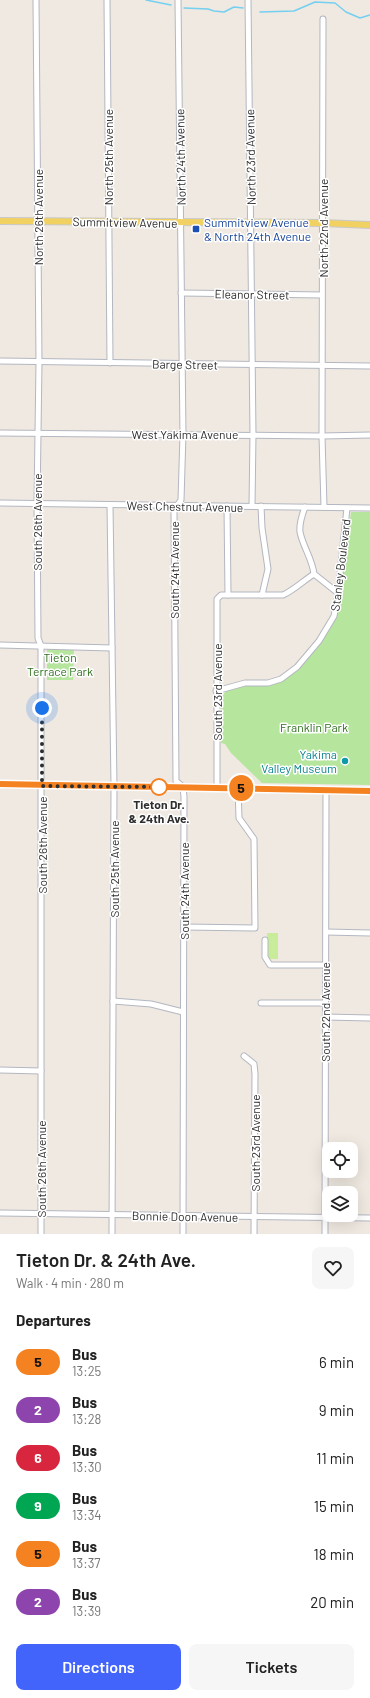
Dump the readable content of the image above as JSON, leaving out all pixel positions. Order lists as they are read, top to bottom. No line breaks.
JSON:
{"streets":{"main road":["Summitview Avenue"],"street":["North 25th Avenue","North 24th Avenue","North 23rd Avenue","North 26th Avenue","North 22nd Avenue","Eleanor Street","Barge Street","West Yakima Avenue","West Chestnut Avenue","South 26th Avenue","Stanley Boulevard","South 24th Avenue","South 23rd Avenue","South 25th Avenue","South 22nd Avenue","Bonnie Doon Avenue"]},"crossings":[["North 25th Avenue","Summitview Avenue"],["North 25th Avenue","Barge Street"],["North 24th Avenue","Summitview Avenue"],["North 24th Avenue","Eleanor Street"],["North 24th Avenue","Barge Street"],["North 24th Avenue","West Yakima Avenue"],["North 24th Avenue","South 24th Avenue"],["North 23rd Avenue","Summitview Avenue"],["North 23rd Avenue","Eleanor Street"],["North 23rd Avenue","Barge Street"],["North 23rd Avenue","West Yakima Avenue"],["North 26th Avenue","Summitview Avenue"],["North 26th Avenue","Barge Street"],["North 26th Avenue","West Yakima Avenue"],["North 26th Avenue","South 26th Avenue"],["Summitview Avenue","North 22nd Avenue"],["North 22nd Avenue","Eleanor Street"],["North 22nd Avenue","Barge Street"],["North 22nd Avenue","West Yakima Avenue"],["West Yakima Avenue","South 26th Avenue"],["West Yakima Avenue","South 24th Avenue"],["West Chestnut Avenue","South 26th Avenue"],["West Chestnut Avenue","Stanley Boulevard"],["West Chestnut Avenue","South 24th Avenue"],["West Chestnut Avenue","South 25th Avenue"],["South 26th Avenue","Bonnie Doon Avenue"],["Stanley Boulevard","South 23rd Avenue"],["South 24th Avenue","Bonnie Doon Avenue"],["South 23rd Avenue","Bonnie Doon Avenue"],["South 25th Avenue","Bonnie Doon Avenue"]],"parks":["Tieton Terrace Park","Franklin Park"],"places":{"transit":["Summitview Avenue & North 24th Avenue"],"other":["Yakima Valley Museum","Tieton Dr. & 24th Ave."]},"lines":["bus line 5"],"page":{"on_map":"5","heading":[["Tieton Dr. & 24th Ave.","Walk · 4 min · 280 m"],"Departures"],"list":[{"mark":"5","name":"Bus","note":"13:25","value":"6 min"},{"mark":"2","name":"Bus","note":"13:28","value":"9 min"},{"mark":"6","name":"Bus","note":"13:30","value":"11 min"},{"mark":"9","name":"Bus","note":"13:34","value":"15 min"},{"mark":"5","name":"Bus","note":"13:37","value":"18 min"},{"mark":"2","name":"Bus","note":"13:39","value":"20 min"}],"buttons":["Directions","Tickets"]}}
